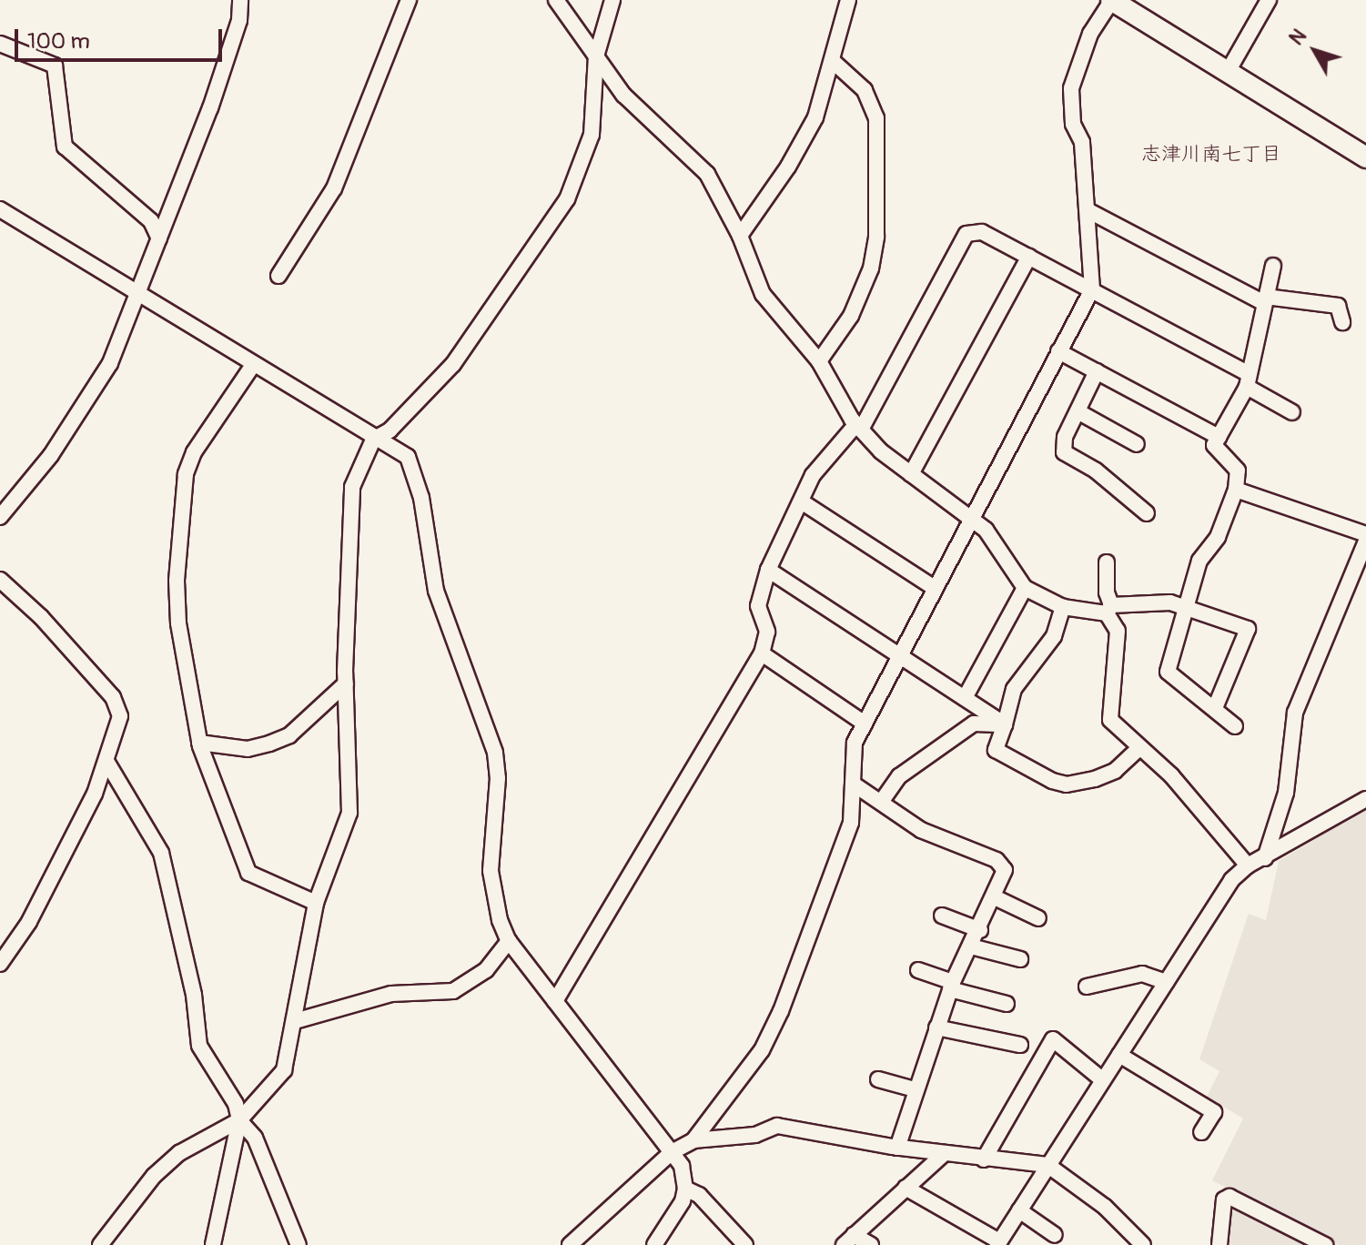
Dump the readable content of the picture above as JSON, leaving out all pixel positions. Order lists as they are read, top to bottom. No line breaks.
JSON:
{"districts":["志津川南七丁目"],"scale_bar":"100 m","north":"top left"}
